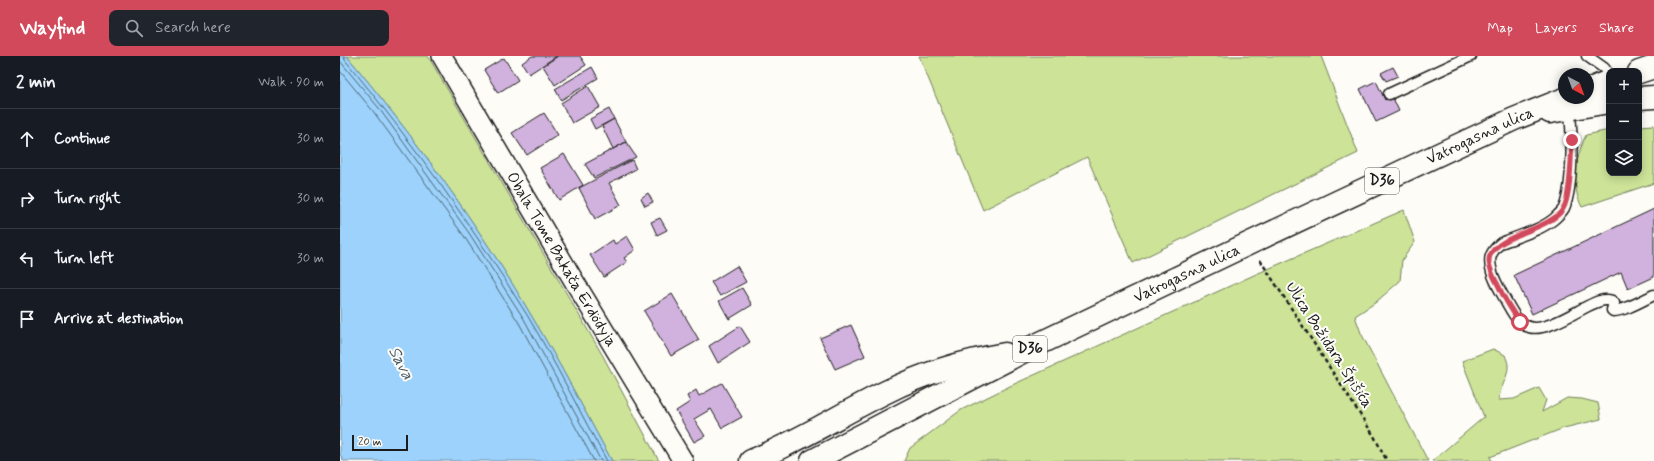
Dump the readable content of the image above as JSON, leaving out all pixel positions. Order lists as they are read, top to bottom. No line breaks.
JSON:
{"streets":{"main road":["Vatrogasna ulica","D36"],"street":["Obala Tome Bakača Erdödyja"],"path":["Ulica Božidara Špišića"]},"crossings":[["Vatrogasna ulica","Ulica Božidara Špišića"]],"water":["Sava"],"scale_bar":"20 m","north":"bottom right","page":{"header":"Wayfind","search":"Search here","nav":["Map","Layers","Share"],"heading":["2 min","Walk · 90 m"],"map_buttons":["+","−"],"list":[["Continue","30 m"],["Turn right","30 m"],["Turn left","30 m"],"Arrive at destination"],"scale":"20 m"}}
